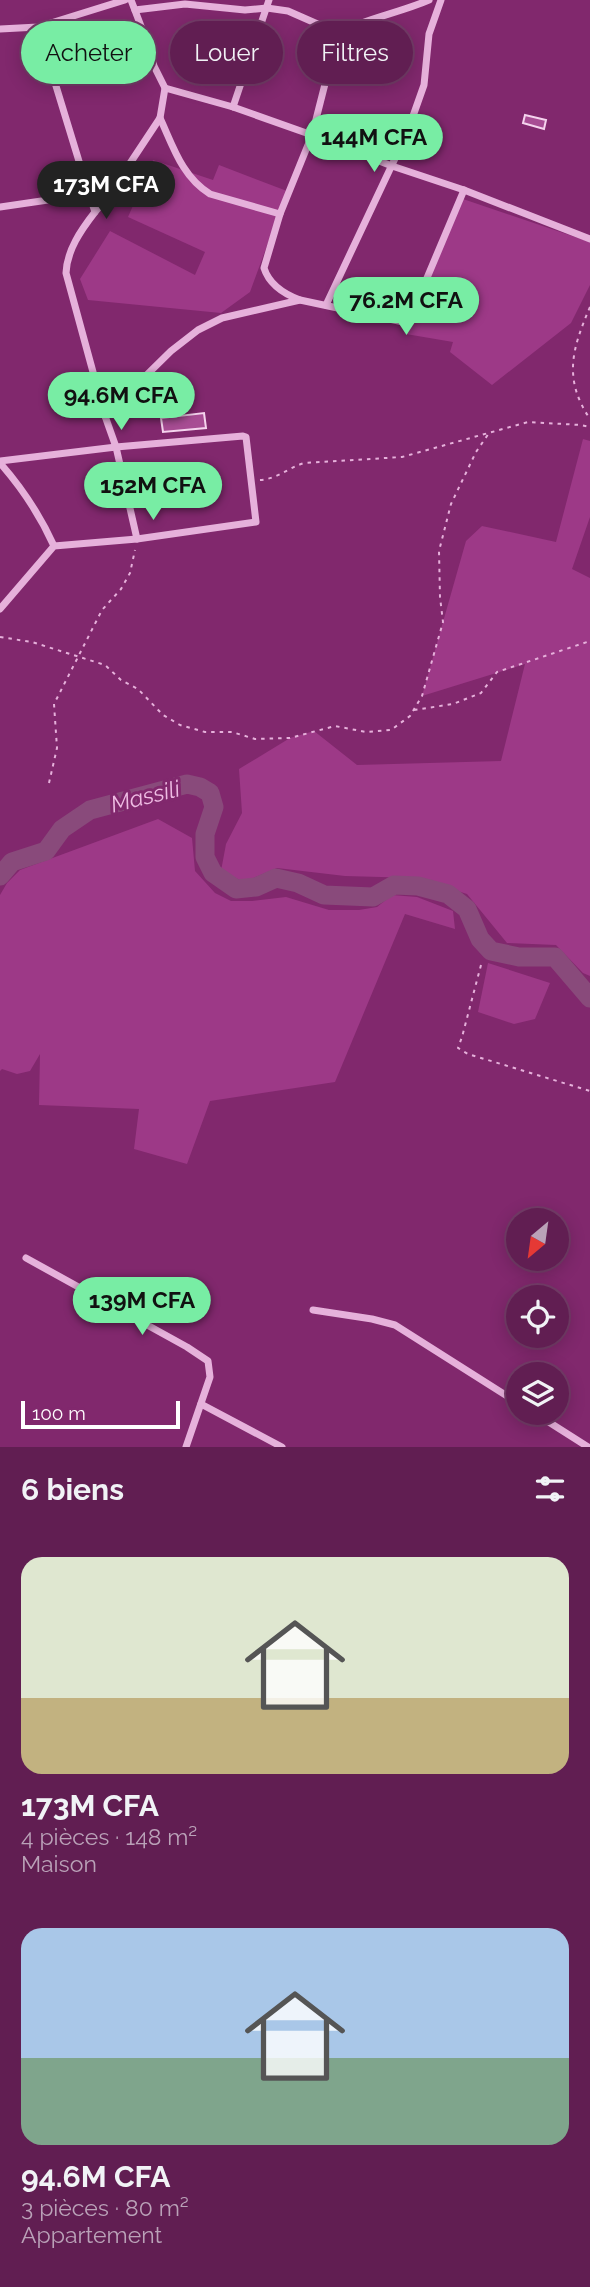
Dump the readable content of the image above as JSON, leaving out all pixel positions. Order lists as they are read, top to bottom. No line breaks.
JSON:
{"water":["Massili"],"scale_bar":"100 m","north":"bottom left","page":{"chip":["Acheter","Louer","Filtres"],"price":["144M CFA","173M CFA","76.2M CFA","94.6M CFA","152M CFA","139M CFA"],"scale":"100 m","heading":"6 biens","list":[{"name":"173M CFA","note":"4 pièces · 148 m² · Maison"},{"name":"94.6M CFA","note":"3 pièces · 80 m² · Appartement"}]}}
